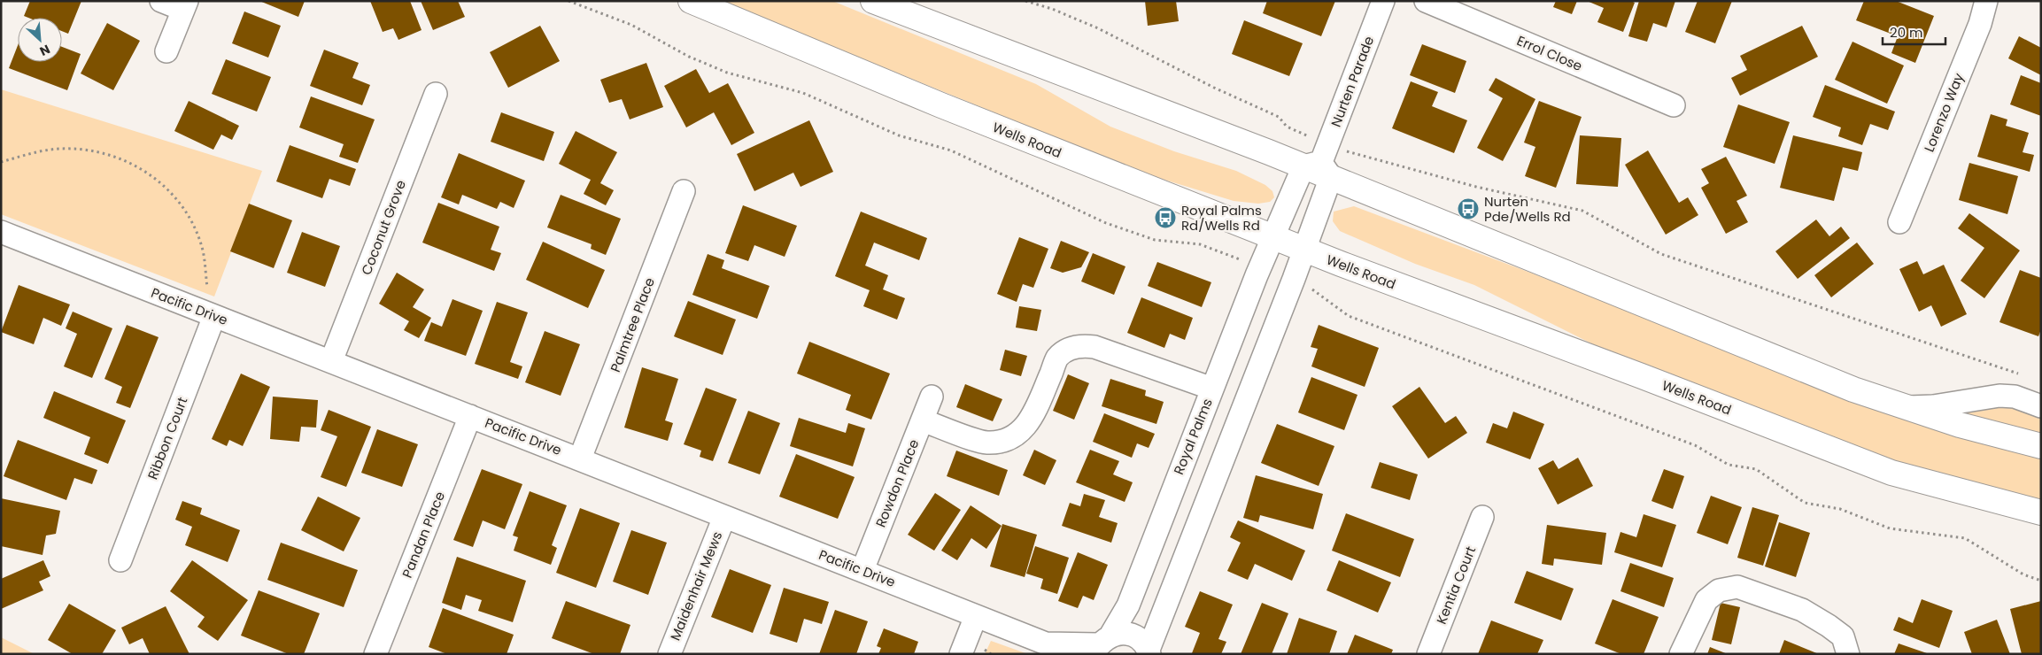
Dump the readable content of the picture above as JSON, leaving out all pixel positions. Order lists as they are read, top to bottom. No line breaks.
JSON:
{"streets":{"main road":["Wells Road"],"street":["Errol Close","Nurten Parade","Lorenzo Way","Coconut Grove","Pacific Drive","Palmtree Place","Royal Palms","Ribbon Court","Rowdon Place","Pandan Place","Kentia Court","Maidenhair Mews"]},"crossings":[["Nurten Parade","Wells Road"],["Nurten Parade","Royal Palms"],["Wells Road","Royal Palms"],["Coconut Grove","Pacific Drive"],["Pacific Drive","Palmtree Place"],["Pacific Drive","Royal Palms"],["Pacific Drive","Ribbon Court"],["Pacific Drive","Rowdon Place"],["Pacific Drive","Pandan Place"],["Pacific Drive","Maidenhair Mews"]],"places":{"bus stop":["Nurten Pde/Wells Rd","Royal Palms Rd/Wells Rd"]},"scale_bar":"20 m","north":"bottom right"}
